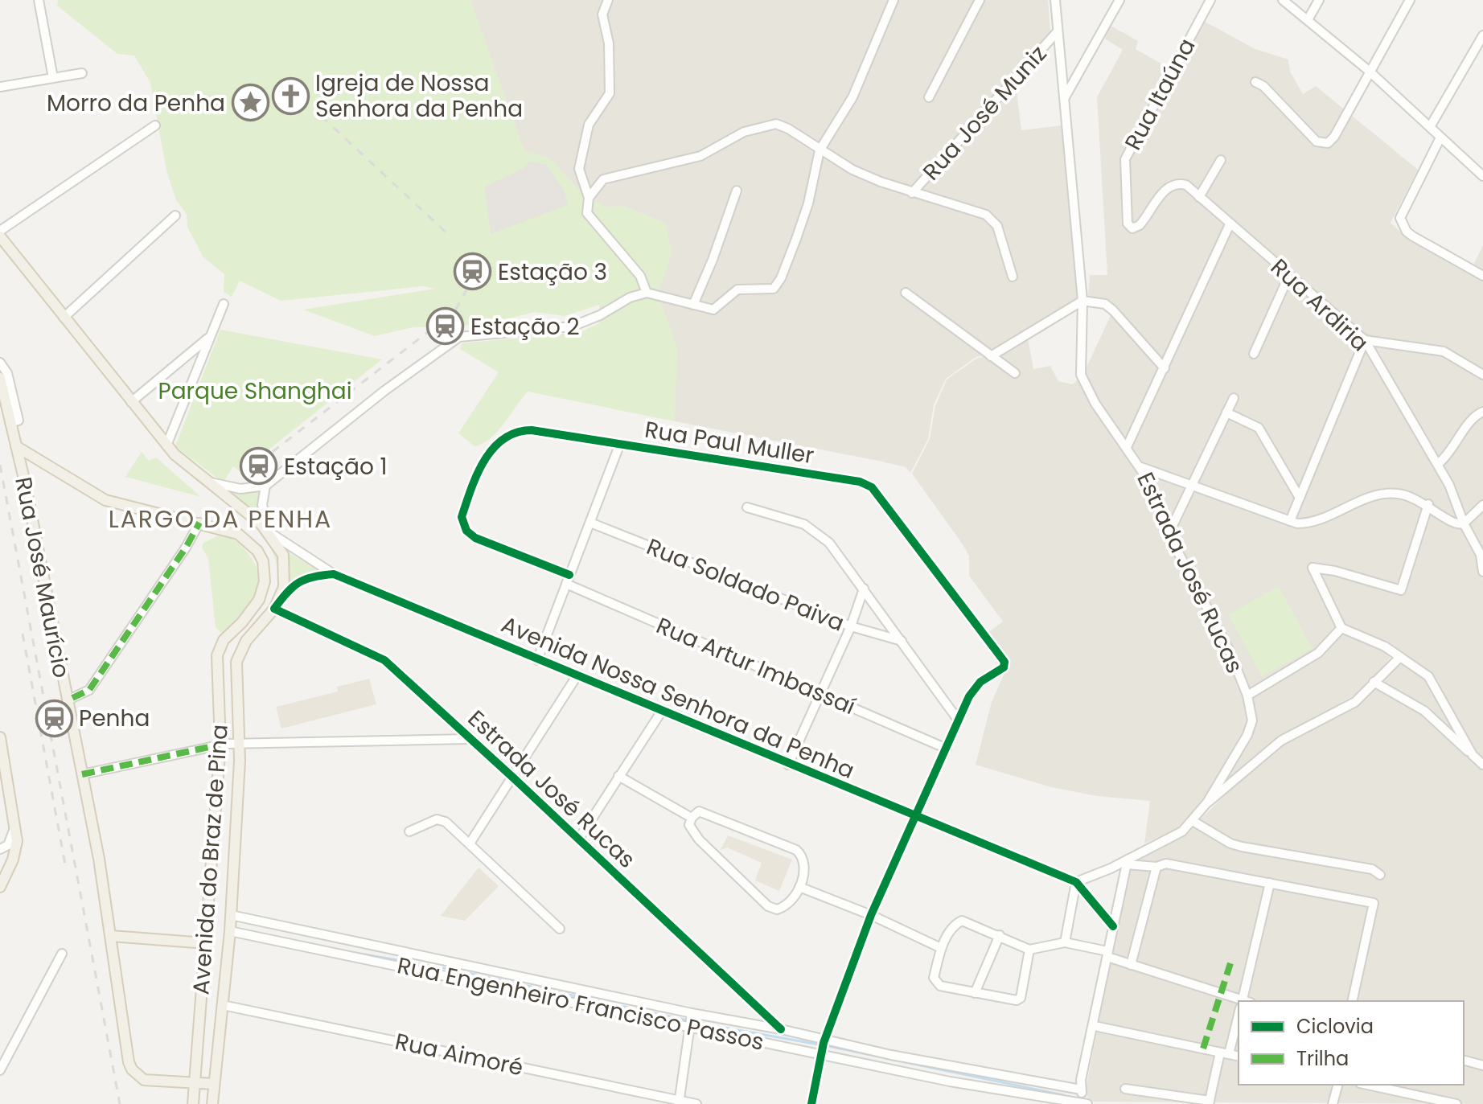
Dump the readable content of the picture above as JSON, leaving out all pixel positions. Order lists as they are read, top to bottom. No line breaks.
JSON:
{"streets":{"main road":["Rua José Maurício","Avenida do Braz de Pina"],"street":["Rua Itaúna","Rua José Muniz","Rua Ardiria","Rua Paul Muller","Estrada José Rucas","Rua Soldado Paiva","Rua Artur Imbassaí","Avenida Nossa Senhora da Penha","Rua Engenheiro Francisco Passos","Rua Aimoré"]},"crossings":[["Rua Itaúna","Rua Ardiria"],["Rua José Muniz","Estrada José Rucas"],["Estrada José Rucas","Avenida Nossa Senhora da Penha"],["Estrada José Rucas","Avenida do Braz de Pina"],["Estrada José Rucas","Rua Engenheiro Francisco Passos"],["Rua José Maurício","Avenida do Braz de Pina"],["Avenida do Braz de Pina","Rua Engenheiro Francisco Passos"],["Avenida do Braz de Pina","Rua Aimoré"]],"districts":["LARGO DA PENHA"],"parks":["Parque Shanghai"],"places":{"church":["Igreja de Nossa Senhora da Penha"],"place":["Morro da Penha"],"station":["Estação 3","Estação 2","Estação 1","Penha"]},"legend":["Ciclovia","Trilha"]}
